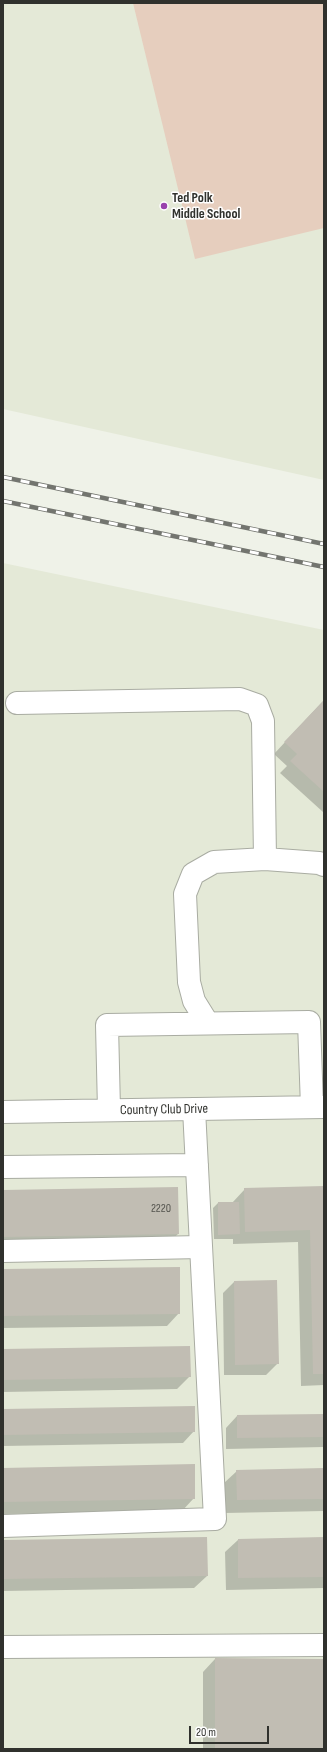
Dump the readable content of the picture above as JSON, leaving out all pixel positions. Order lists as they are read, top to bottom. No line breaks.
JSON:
{"streets":{"street":["Country Club Drive"]},"places":["Ted Polk Middle School"],"house_numbers":["2220"],"scale_bar":"20 m"}
